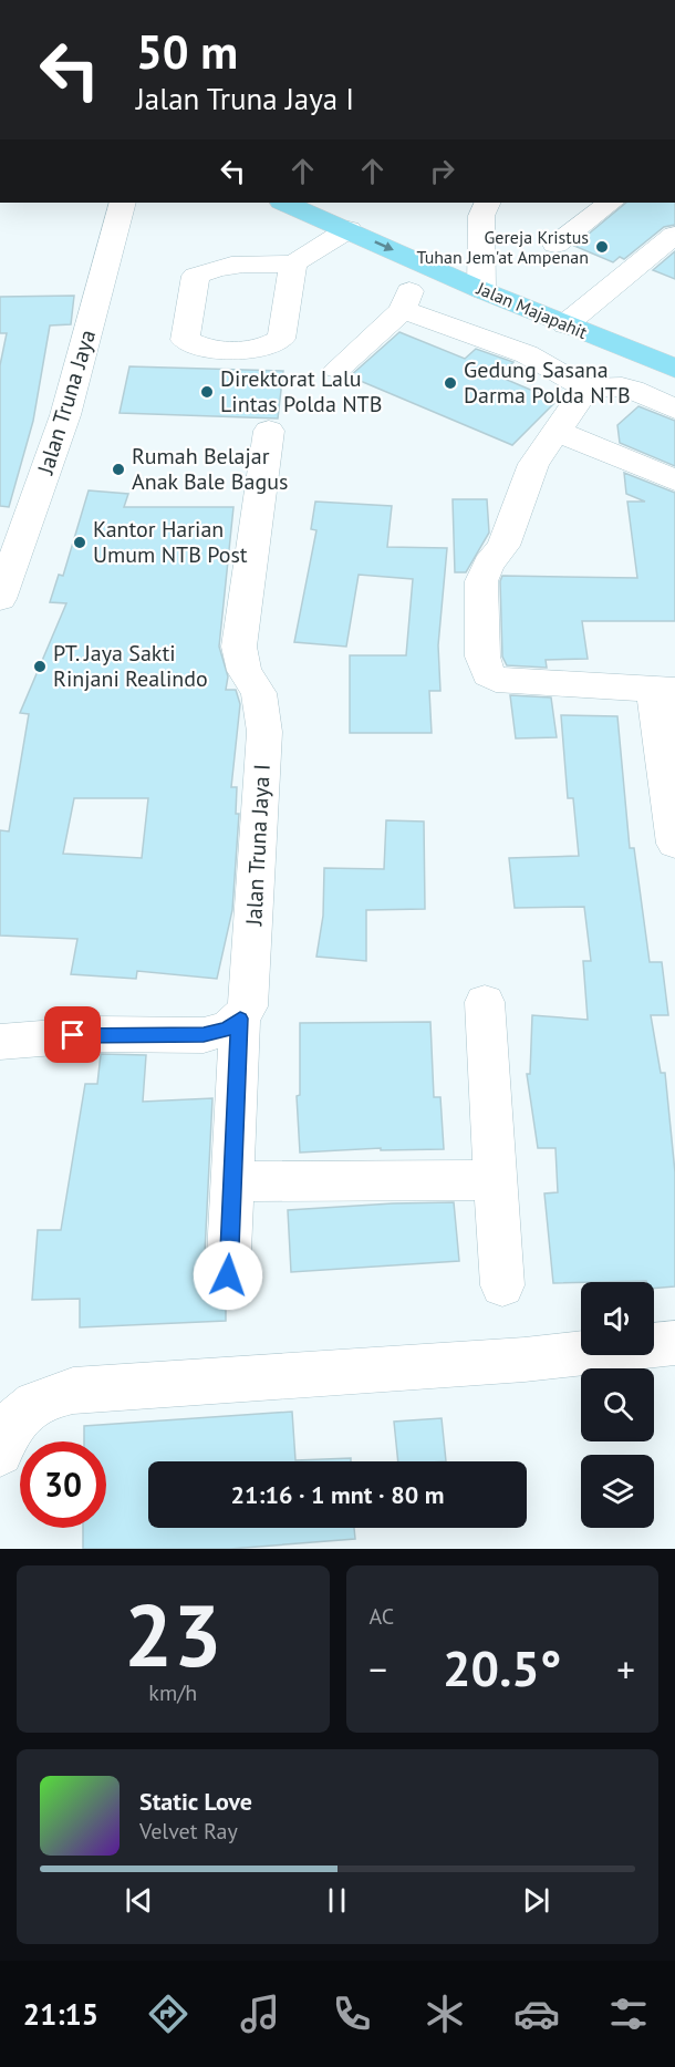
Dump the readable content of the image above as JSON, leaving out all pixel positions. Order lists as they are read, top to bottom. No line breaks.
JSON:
{"streets":{"main road":["Jalan Majapahit"],"street":["Jalan Truna Jaya","Jalan Truna Jaya I"]},"places":["Gereja Kristus Tuhan Jem'at Ampenan","Gedung Sasana Darma Polda NTB","Direktorat Lalu Lintas Polda NTB","Rumah Belajar Anak Bale Bagus","Kantor Harian Umum NTB Post","PT. Jaya Sakti Rinjani Realindo"],"page":{"turn":["50 m","Jalan Truna Jaya I"],"limit":"30","trip":"21:16 · 1 mnt · 80 m","tile":[["23","km/h"],"AC"],"heat":["−","20.5°","+"],"song":["Static Love","Velvet Ray"],"tabs":"21:15"}}
